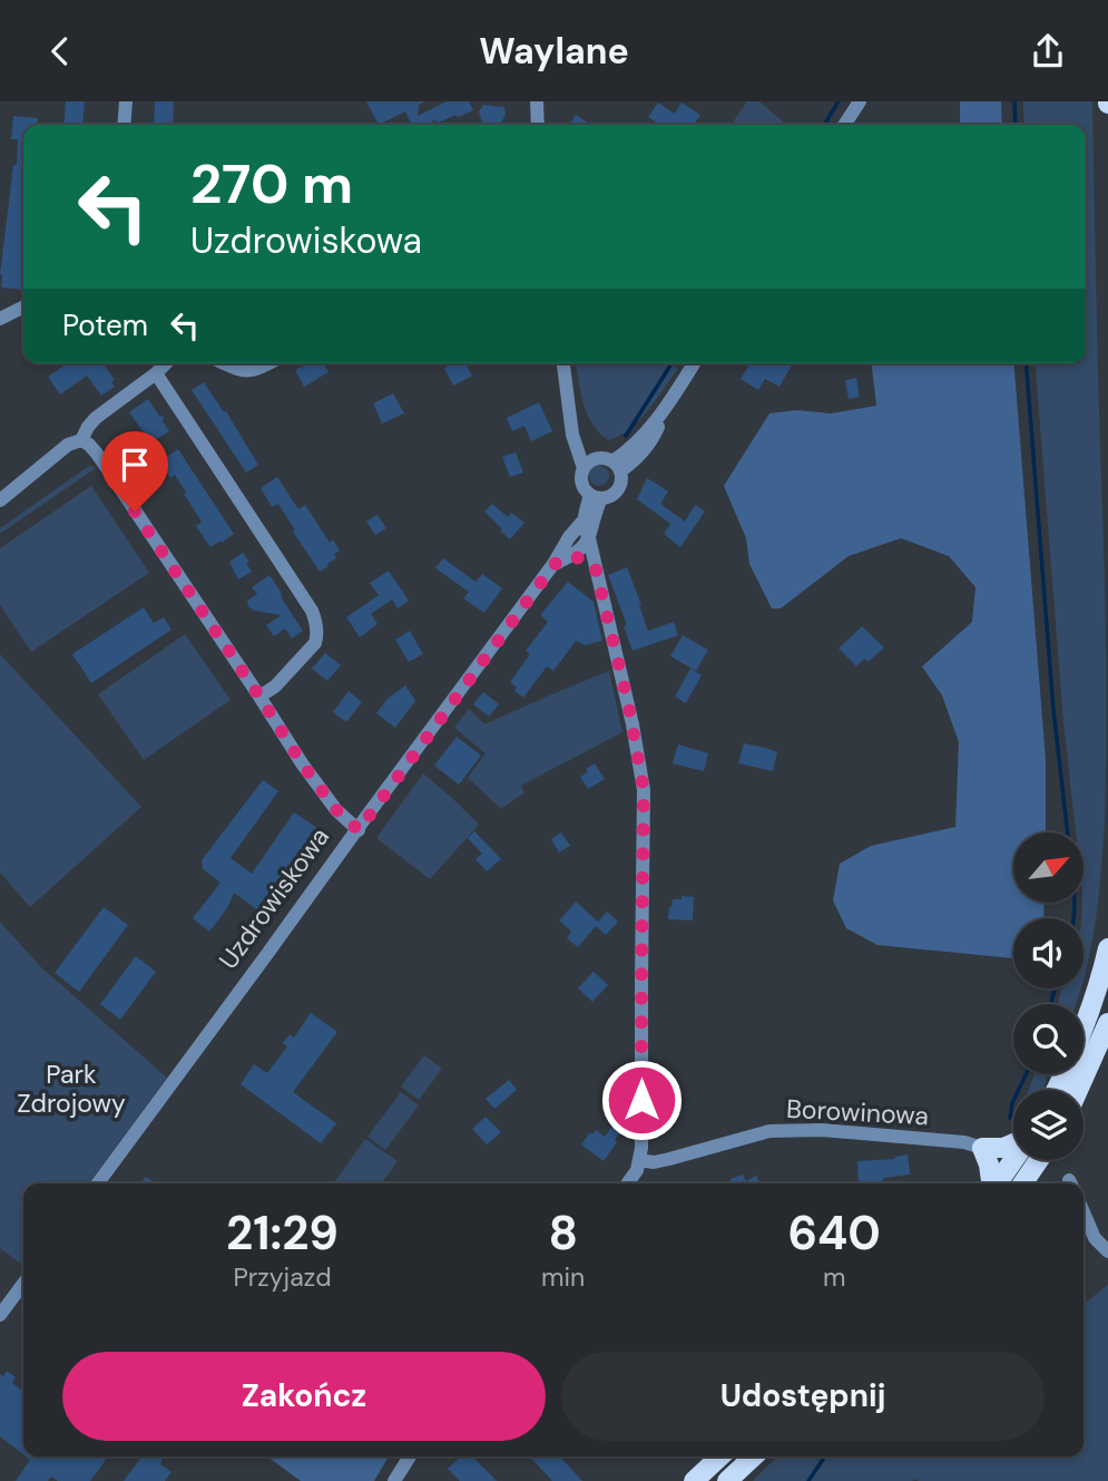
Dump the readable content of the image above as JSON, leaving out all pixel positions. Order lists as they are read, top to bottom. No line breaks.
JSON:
{"streets":{"street":["Uzdrowiskowa","Borowinowa"]},"parks":["Park Zdrojowy"],"north":"top right","page":{"header":"Waylane","turn":["270 m","Uzdrowiskowa"],"then":"Potem","eta":["21:29","Przyjazd","8","min","640","m"],"buttons":["Zakończ","Udostępnij"]}}
